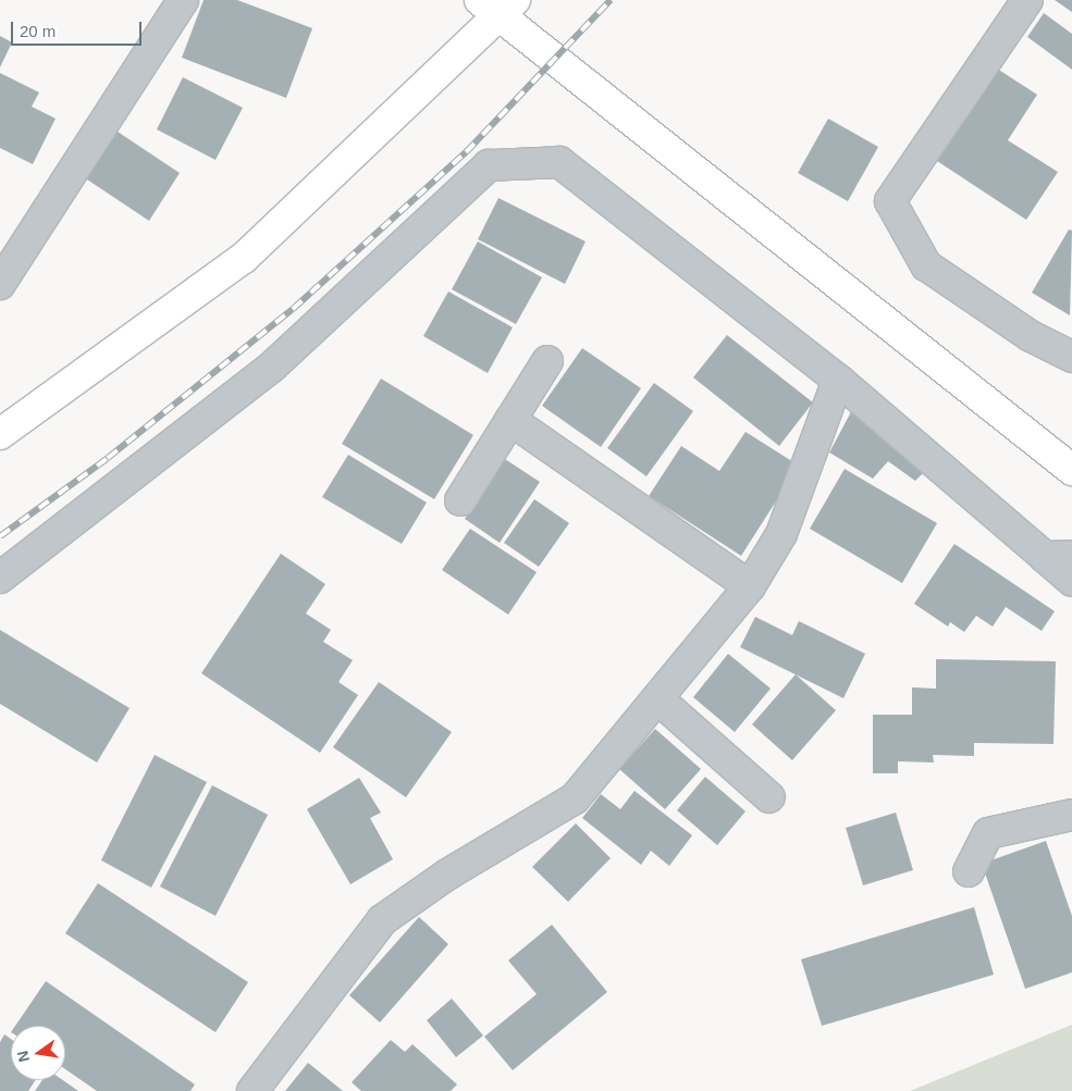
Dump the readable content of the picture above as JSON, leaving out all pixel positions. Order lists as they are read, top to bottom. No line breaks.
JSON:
{"scale_bar":"20 m","north":"left"}
